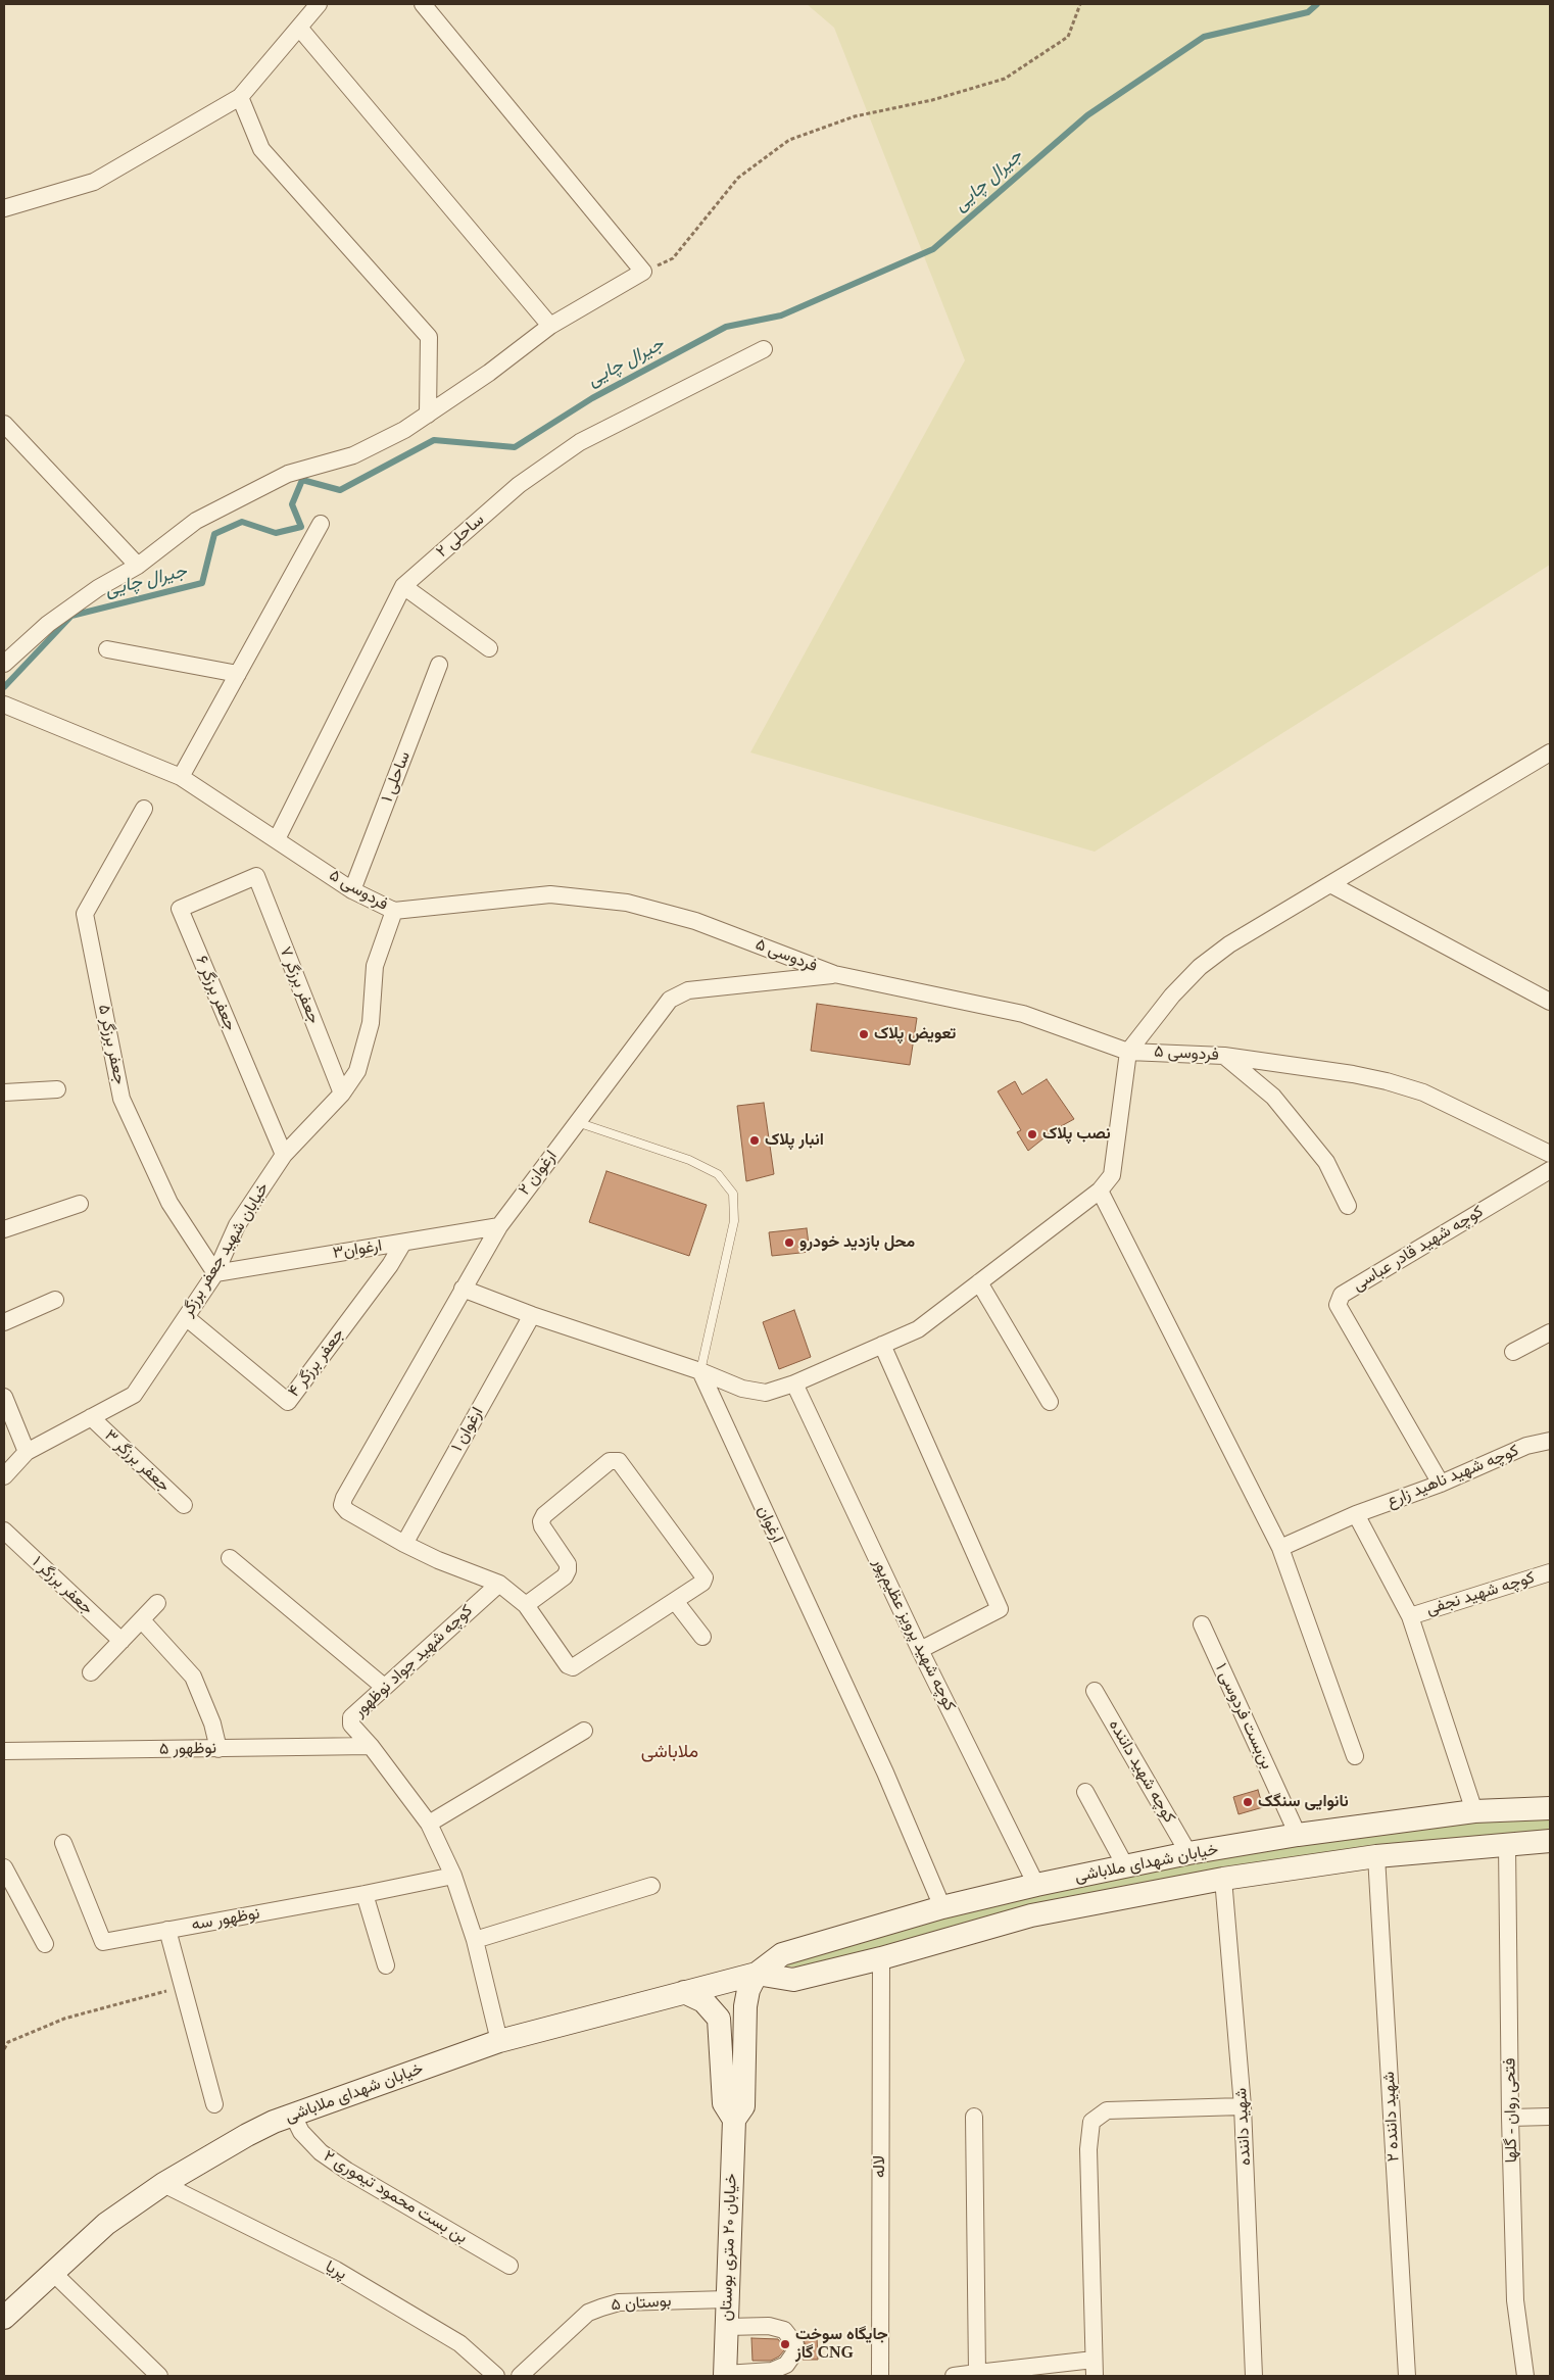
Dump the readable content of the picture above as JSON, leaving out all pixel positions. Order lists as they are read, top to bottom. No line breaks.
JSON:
{"streets":{"main road":["خیابان شهدای ملاباشی","خیابان ۲۰ متری بوستان"],"street":["ساحلی ۲","ساحلی ۱","فردوسی ۵","جعفر برزگر ۷","جعفر برزگر ۶","جعفر برزگر ۵","ارغوان ۲","کوچه شهید قادر عباسی","خیابان شهید جعفر برزگر","ارغوان۳","جعفر برزگر ۴","ارغوان ۱","جعفر برزگر ۳","کوچه شهید ناهید زارع","ارغوان","جعفر برزگر ۱","کوچه شهید نجفی","کوچه شهید پرویز عظیم‌پور","کوچه شهید جواد نوظهور","بن‌بست فردوسی ۱","نوظهور ۵","کوچه شهید داننده","نوظهور سه","فتحی روان - گلها","شهید داننده ۲","شهید داننده","لاله","بن بست محمود تیموری ۲","پریا","بوستان ۵"]},"crossings":[["ساحلی ۲","فردوسی ۵"],["ساحلی ۱","فردوسی ۵"],["فردوسی ۵","ارغوان ۲"],["فردوسی ۵","خیابان شهید جعفر برزگر"],["جعفر برزگر ۷","جعفر برزگر ۶"],["جعفر برزگر ۷","خیابان شهید جعفر برزگر"],["جعفر برزگر ۶","خیابان شهید جعفر برزگر"],["جعفر برزگر ۵","خیابان شهید جعفر برزگر"],["جعفر برزگر ۵","ارغوان۳"],["ارغوان ۲","ارغوان۳"],["ارغوان ۲","ارغوان ۱"],["کوچه شهید قادر عباسی","کوچه شهید ناهید زارع"],["خیابان شهید جعفر برزگر","ارغوان۳"],["خیابان شهید جعفر برزگر","جعفر برزگر ۴"],["خیابان شهید جعفر برزگر","جعفر برزگر ۳"],["ارغوان۳","جعفر برزگر ۴"],["ارغوان","خیابان شهدای ملاباشی"],["کوچه شهید پرویز عظیم‌پور","خیابان شهدای ملاباشی"],["کوچه شهید جواد نوظهور","نوظهور ۵"],["کوچه شهید جواد نوظهور","خیابان شهدای ملاباشی"],["کوچه شهید جواد نوظهور","نوظهور سه"],["بن‌بست فردوسی ۱","خیابان شهدای ملاباشی"],["کوچه شهید داننده","خیابان شهدای ملاباشی"],["خیابان شهدای ملاباشی","فتحی روان - گلها"],["خیابان شهدای ملاباشی","شهید داننده ۲"],["خیابان شهدای ملاباشی","شهید داننده"],["خیابان شهدای ملاباشی","لاله"],["خیابان شهدای ملاباشی","بن بست محمود تیموری ۲"],["خیابان شهدای ملاباشی","خیابان ۲۰ متری بوستان"],["خیابان شهدای ملاباشی","پریا"],["خیابان ۲۰ متری بوستان","بوستان ۵"]],"districts":["ملاباشی"],"water":["جیرال چایی"],"places":["تعویض پلاک","نصب پلاک","انبار پلاک","محل بازدید خودرو","نانوایی سنگک","جایگاه سوخت گاز CNG"]}
